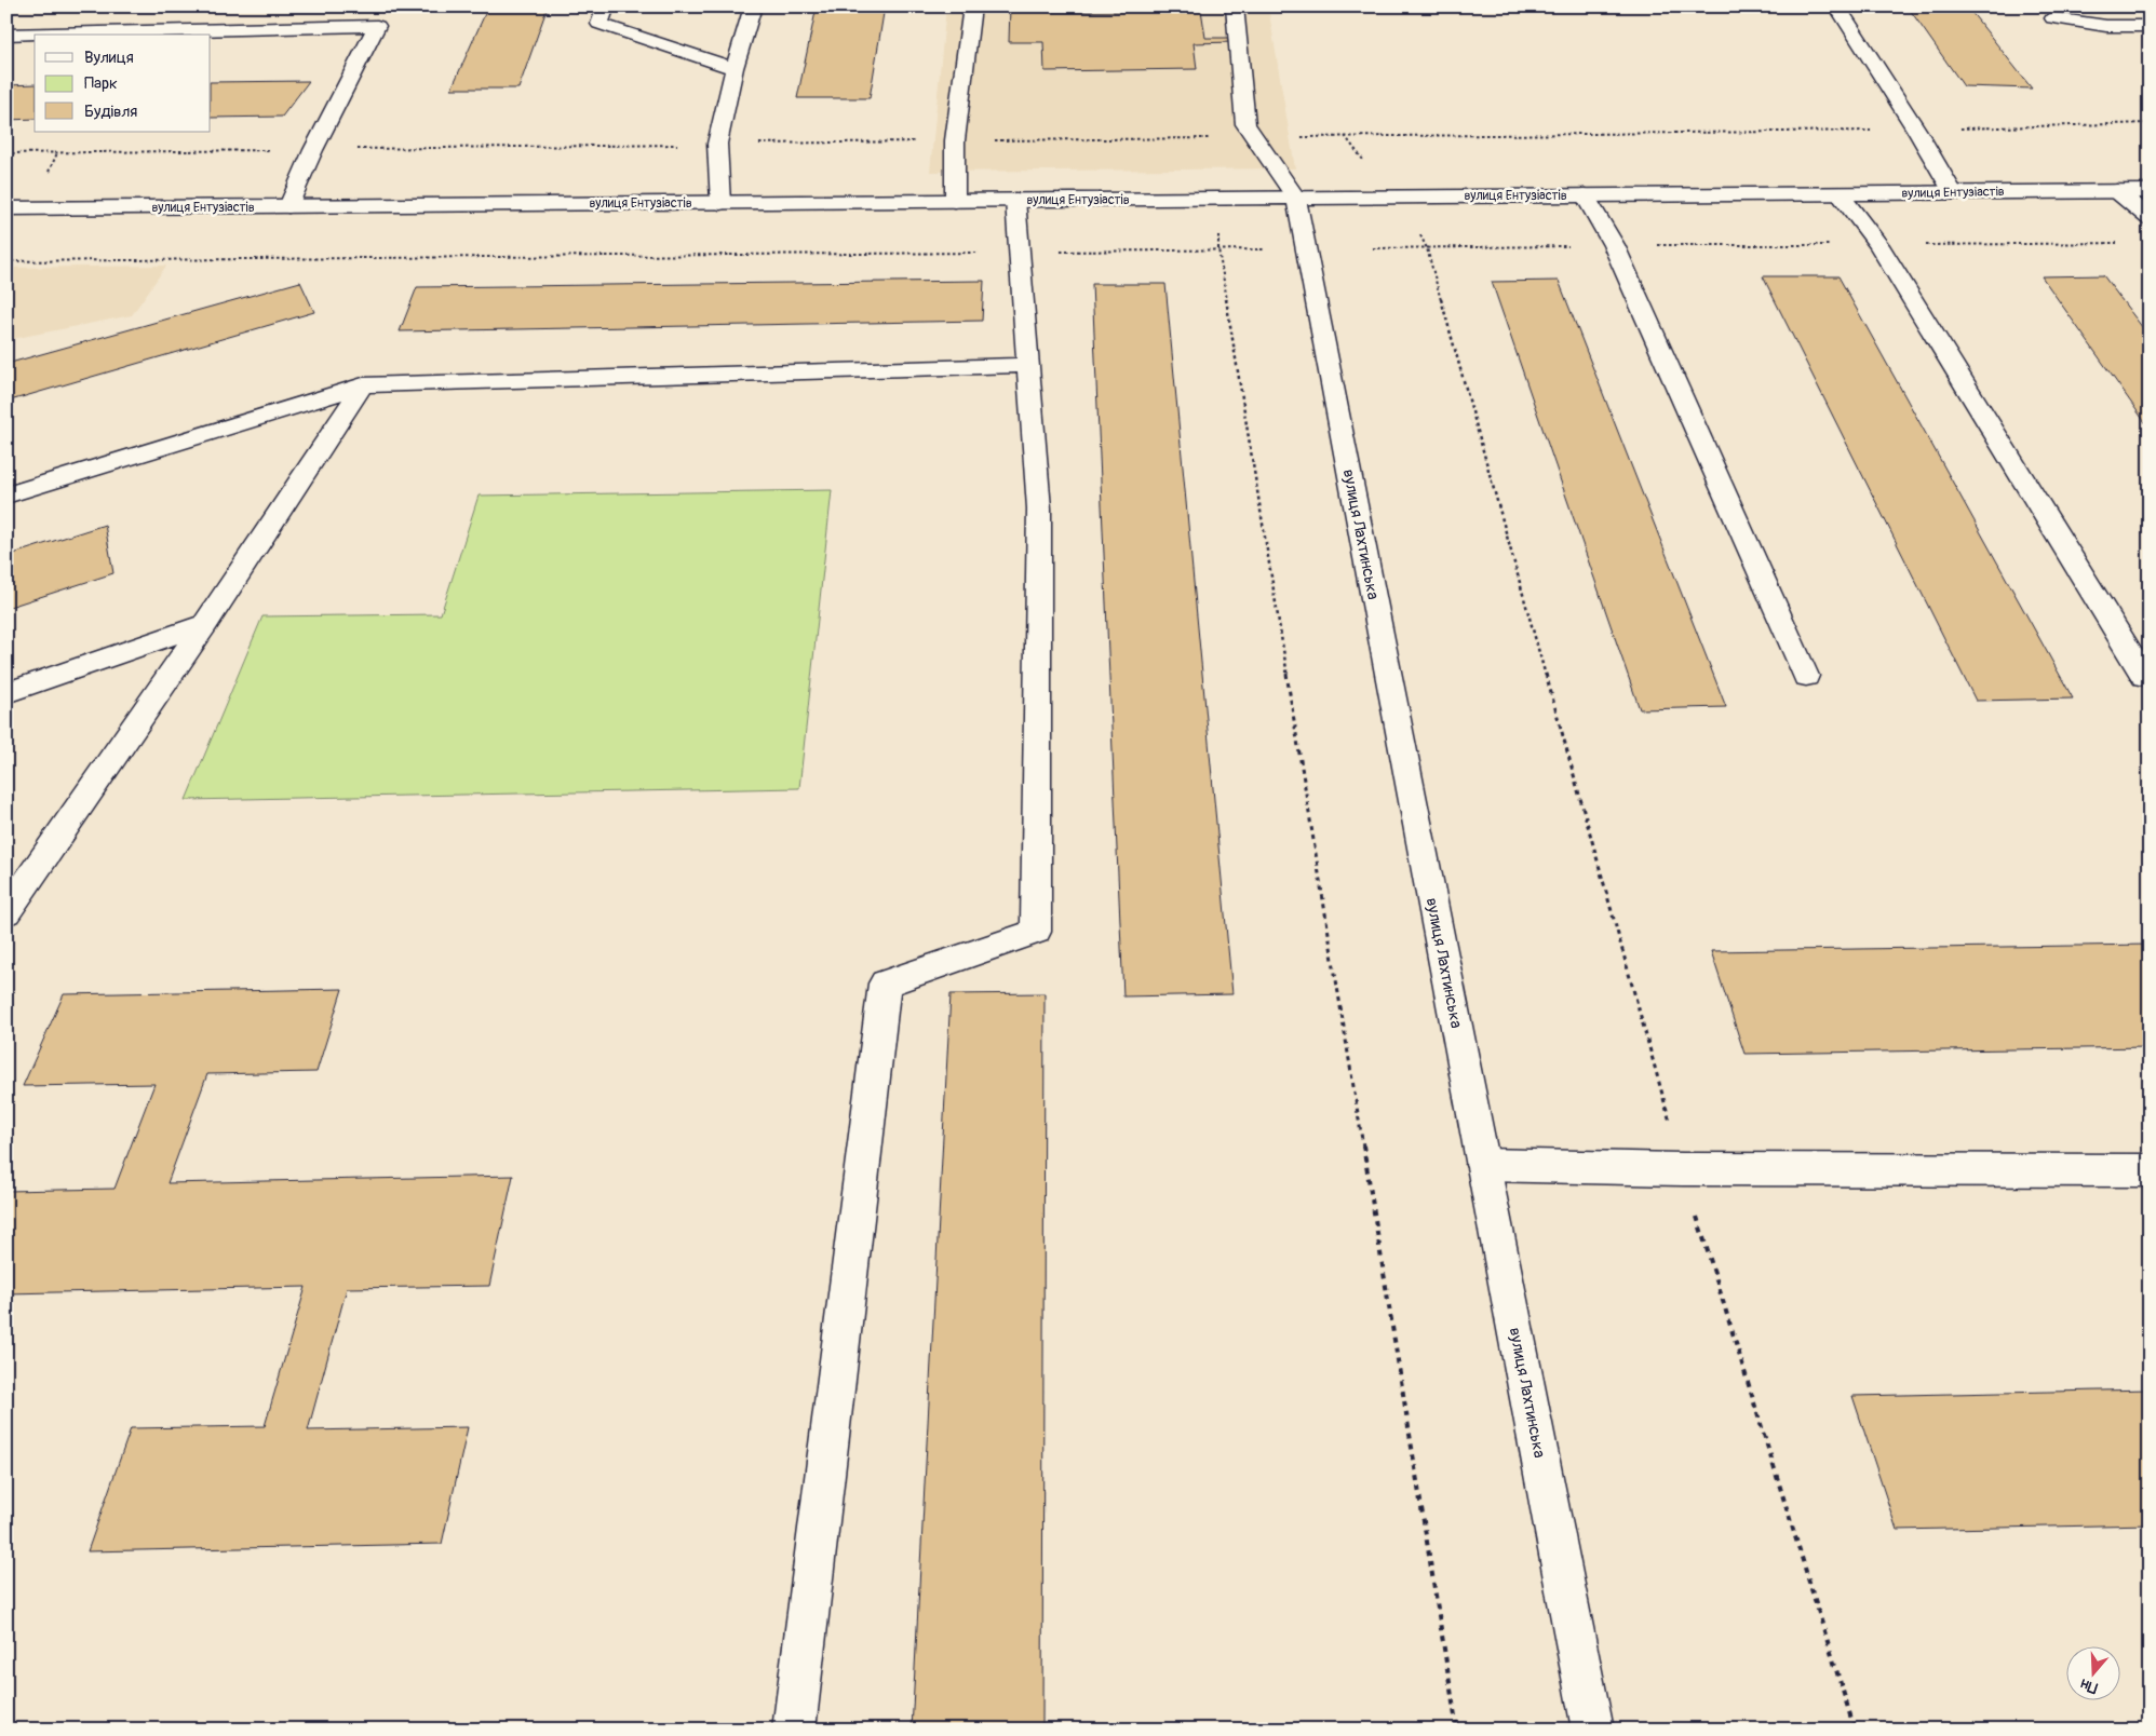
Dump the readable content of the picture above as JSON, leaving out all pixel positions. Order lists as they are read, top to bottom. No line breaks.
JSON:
{"streets":{"street":["вулиця Ентузіастів","вулиця Лахтинська"]},"crossings":[["вулиця Ентузіастів","вулиця Лахтинська"]],"legend":["Вулиця","Парк","Будівля"],"north":"bottom"}
